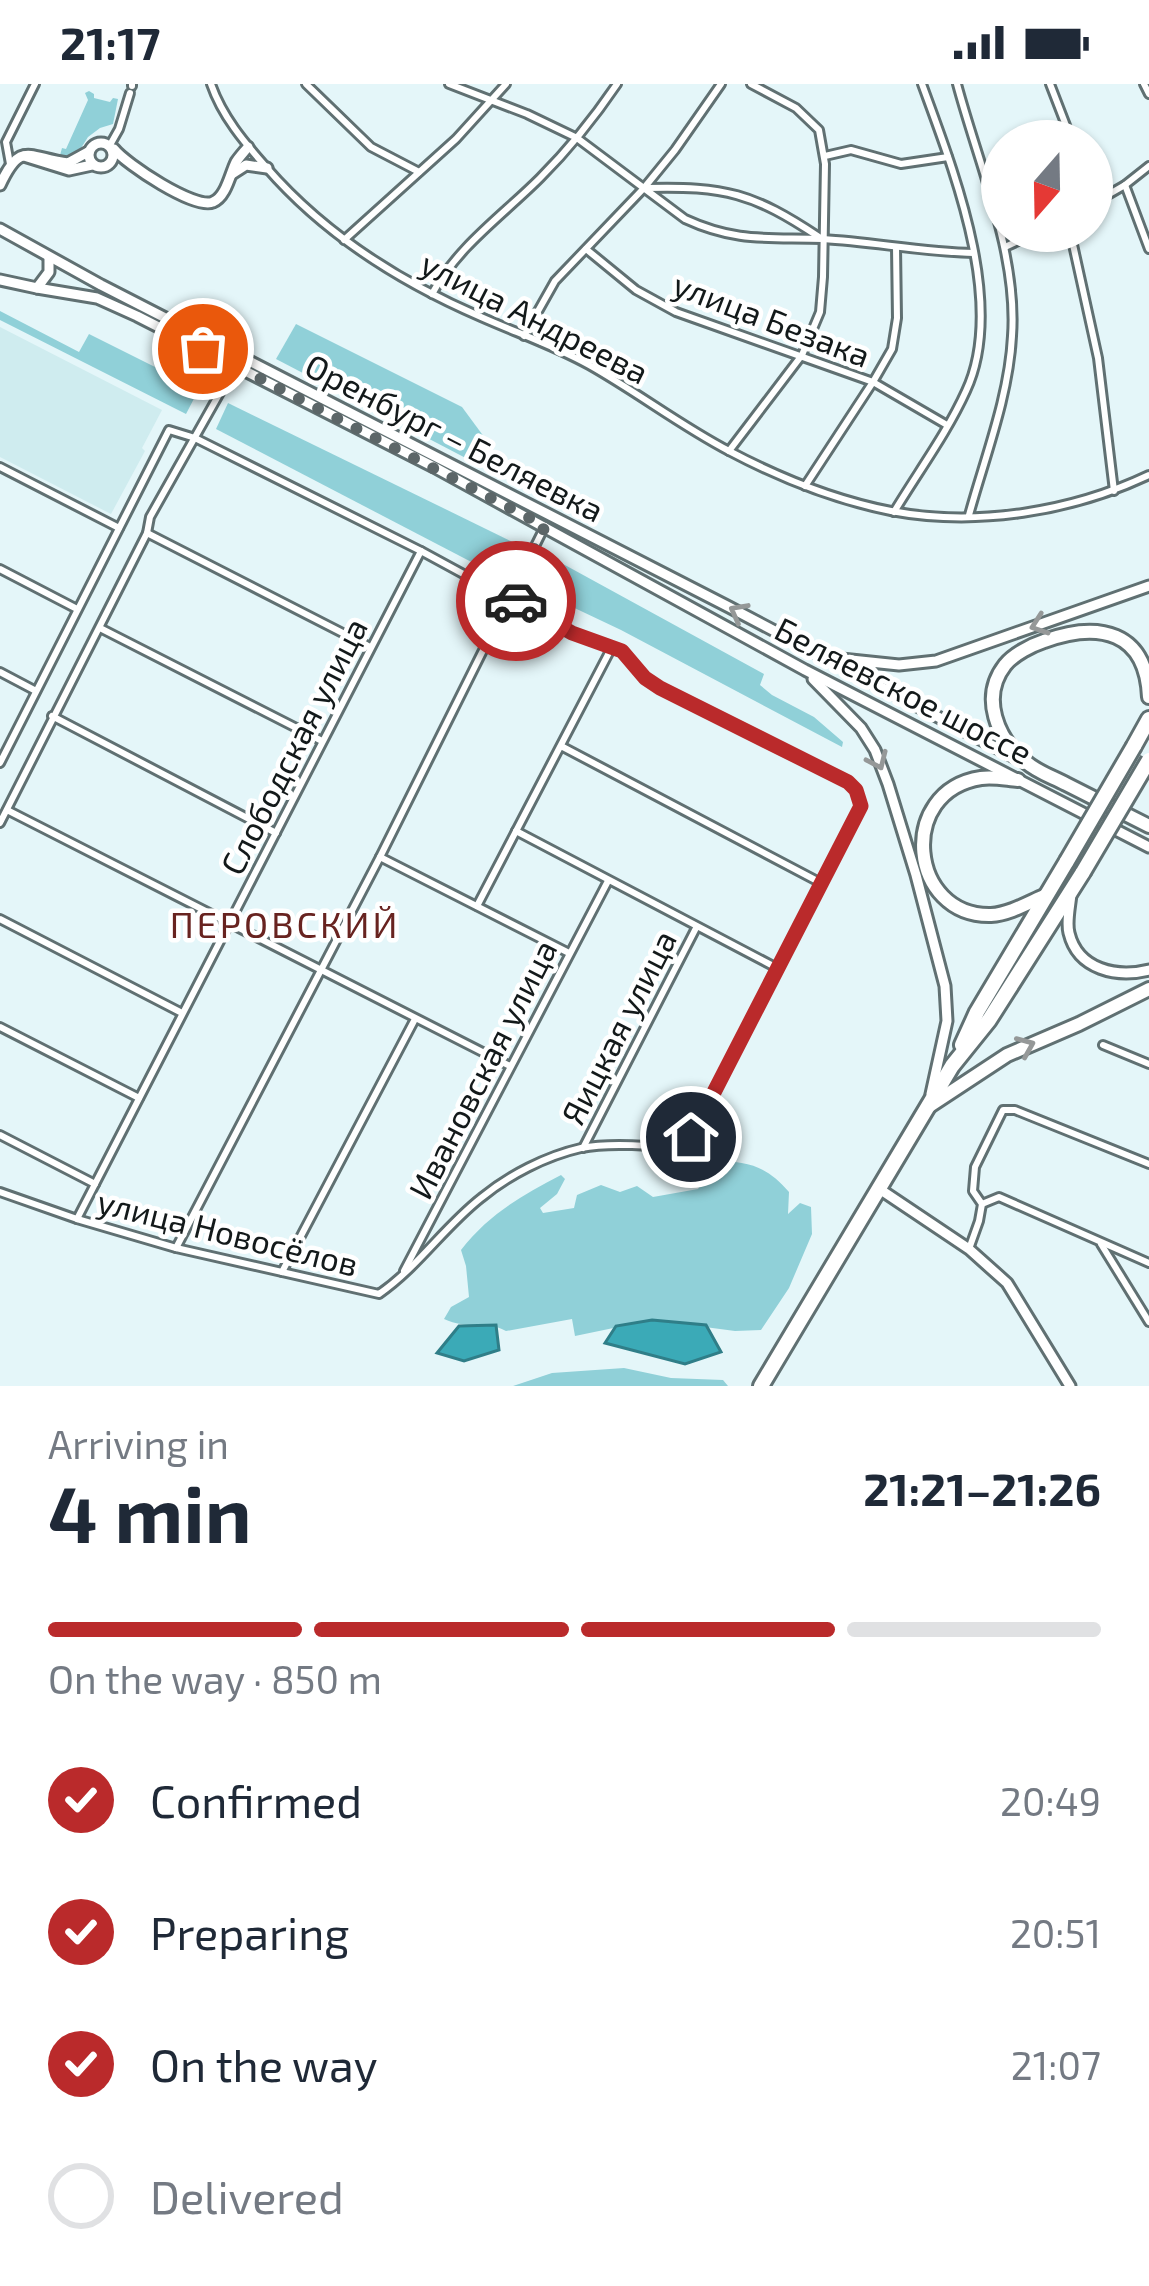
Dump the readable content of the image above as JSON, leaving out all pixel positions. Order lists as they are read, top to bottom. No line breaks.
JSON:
{"streets":{"main road":["Оренбург – Беляевка","Беляевское шоссе"],"street":["улица Андреева","улица Безака","Слободская улица","Яицкая улица","Ивановская улица","улица Новосёлов"]},"crossings":[["Оренбург – Беляевка","Беляевское шоссе"],["Слободская улица","улица Новосёлов"],["Яицкая улица","улица Новосёлов"],["Ивановская улица","улица Новосёлов"]],"districts":["ПЕРОВСКИЙ"],"north":"bottom","page":{"status":"21:17","heading":["4 min","Arriving in","21:21–21:26"],"bar":"On the way · 850 m","list":[["Confirmed","20:49"],["Preparing","20:51"],["On the way","21:07"],"Delivered"]}}
